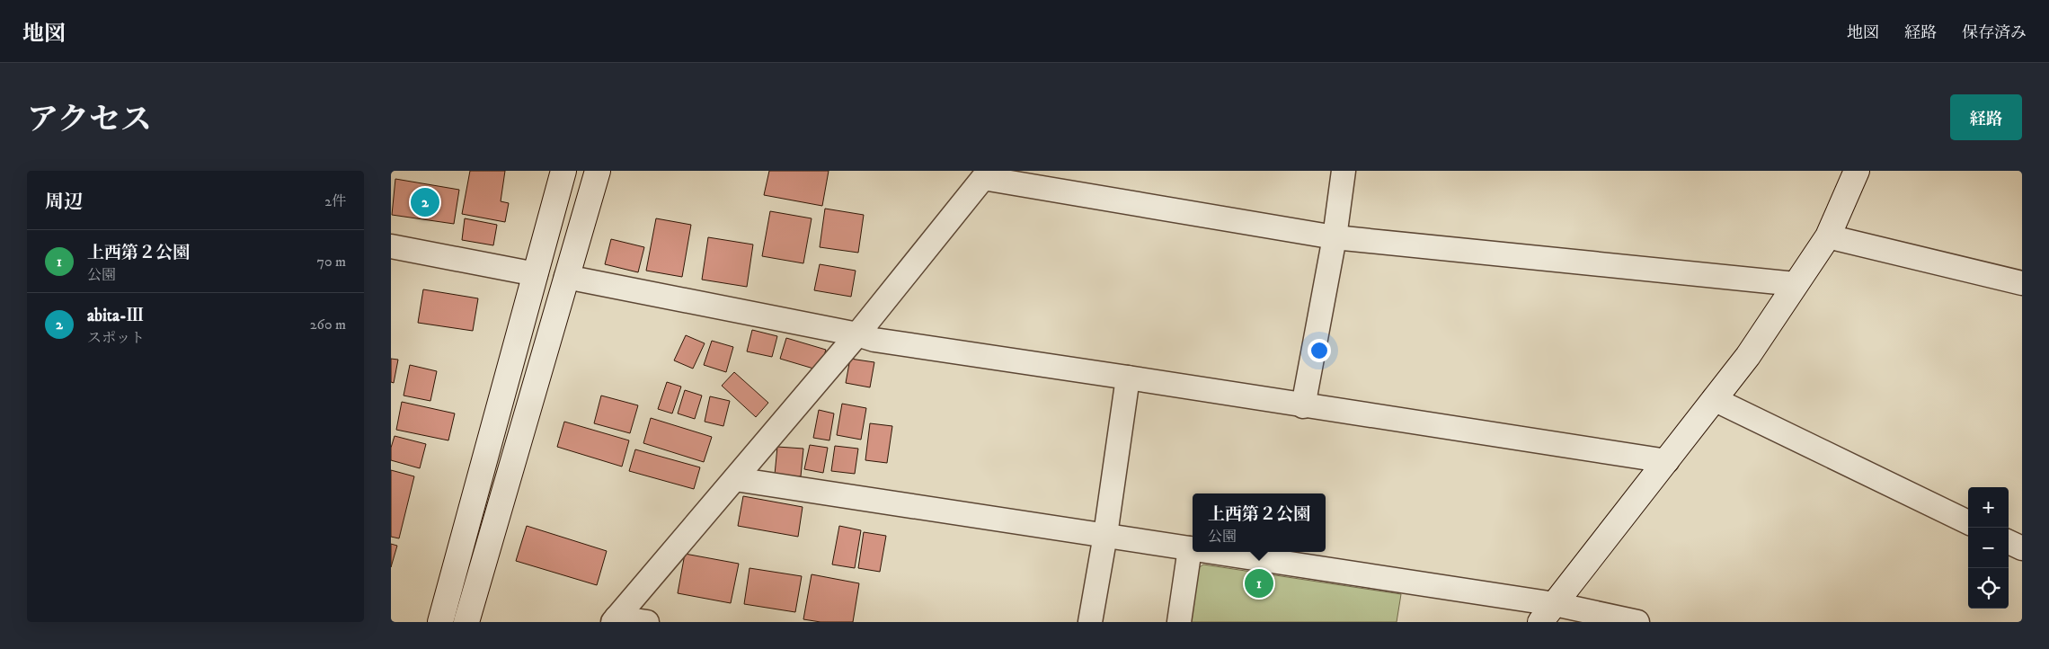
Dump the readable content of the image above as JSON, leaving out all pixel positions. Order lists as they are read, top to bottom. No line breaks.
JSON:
{"page":{"header":"地図","nav":["地図","経路","保存済み"],"title":"アクセス","buttons":"経路","heading":["周辺","2件"],"pins":["2","1"],"list":[{"mark":"1","name":"上西第２公園","note":"公園","value":"70 m"},{"mark":"2","name":"abita-Ⅲ","note":"スポット","value":"260 m"}],"map_buttons":["+","−"],"popup":["上西第２公園","公園"]}}
